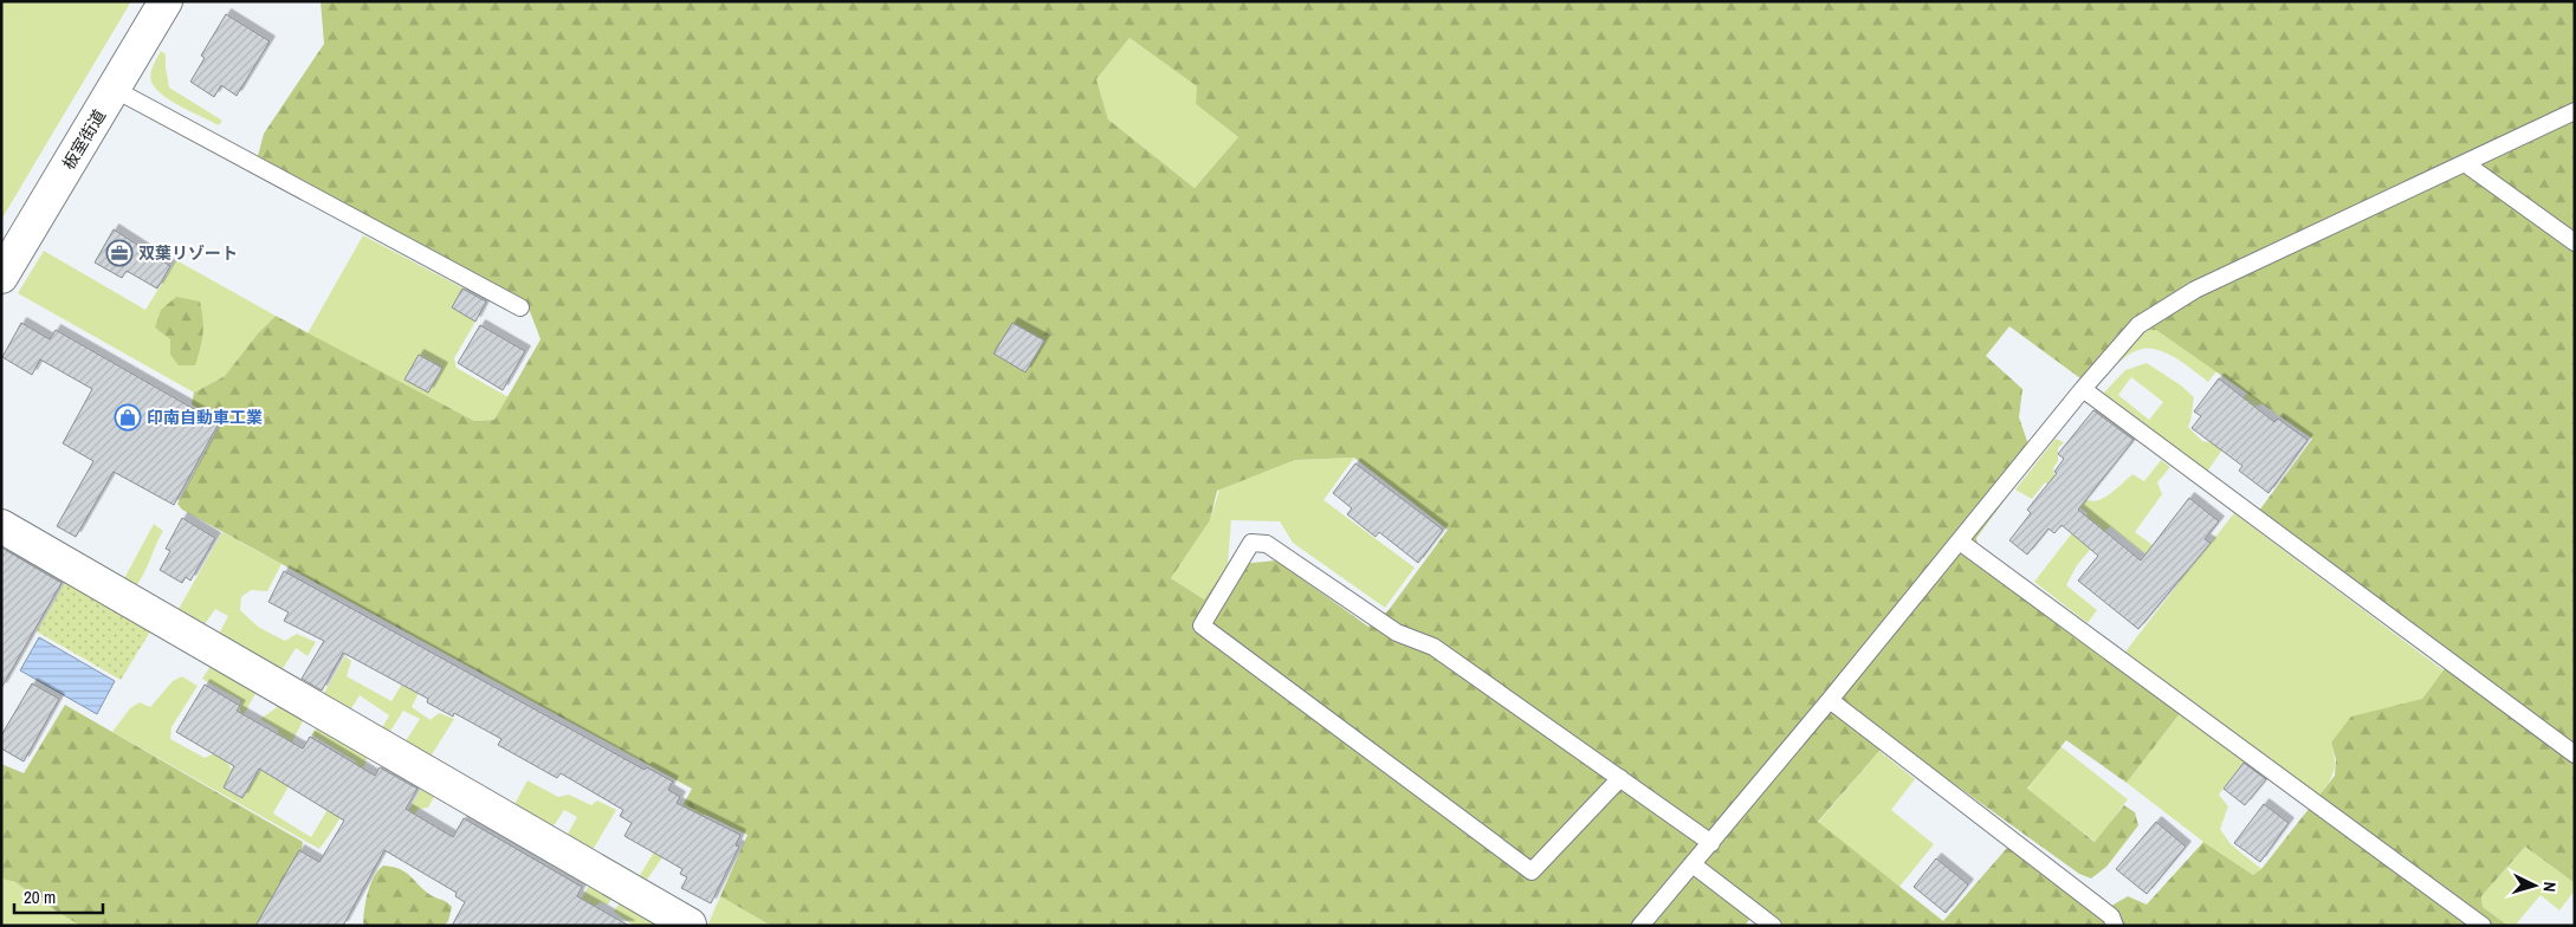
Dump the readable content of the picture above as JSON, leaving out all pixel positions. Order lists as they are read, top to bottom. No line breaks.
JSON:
{"streets":{"street":["板室街道"]},"places":{"office":["双葉リゾート"],"shop":["印南自動車工業"]},"scale_bar":"20 m","north":"right"}
